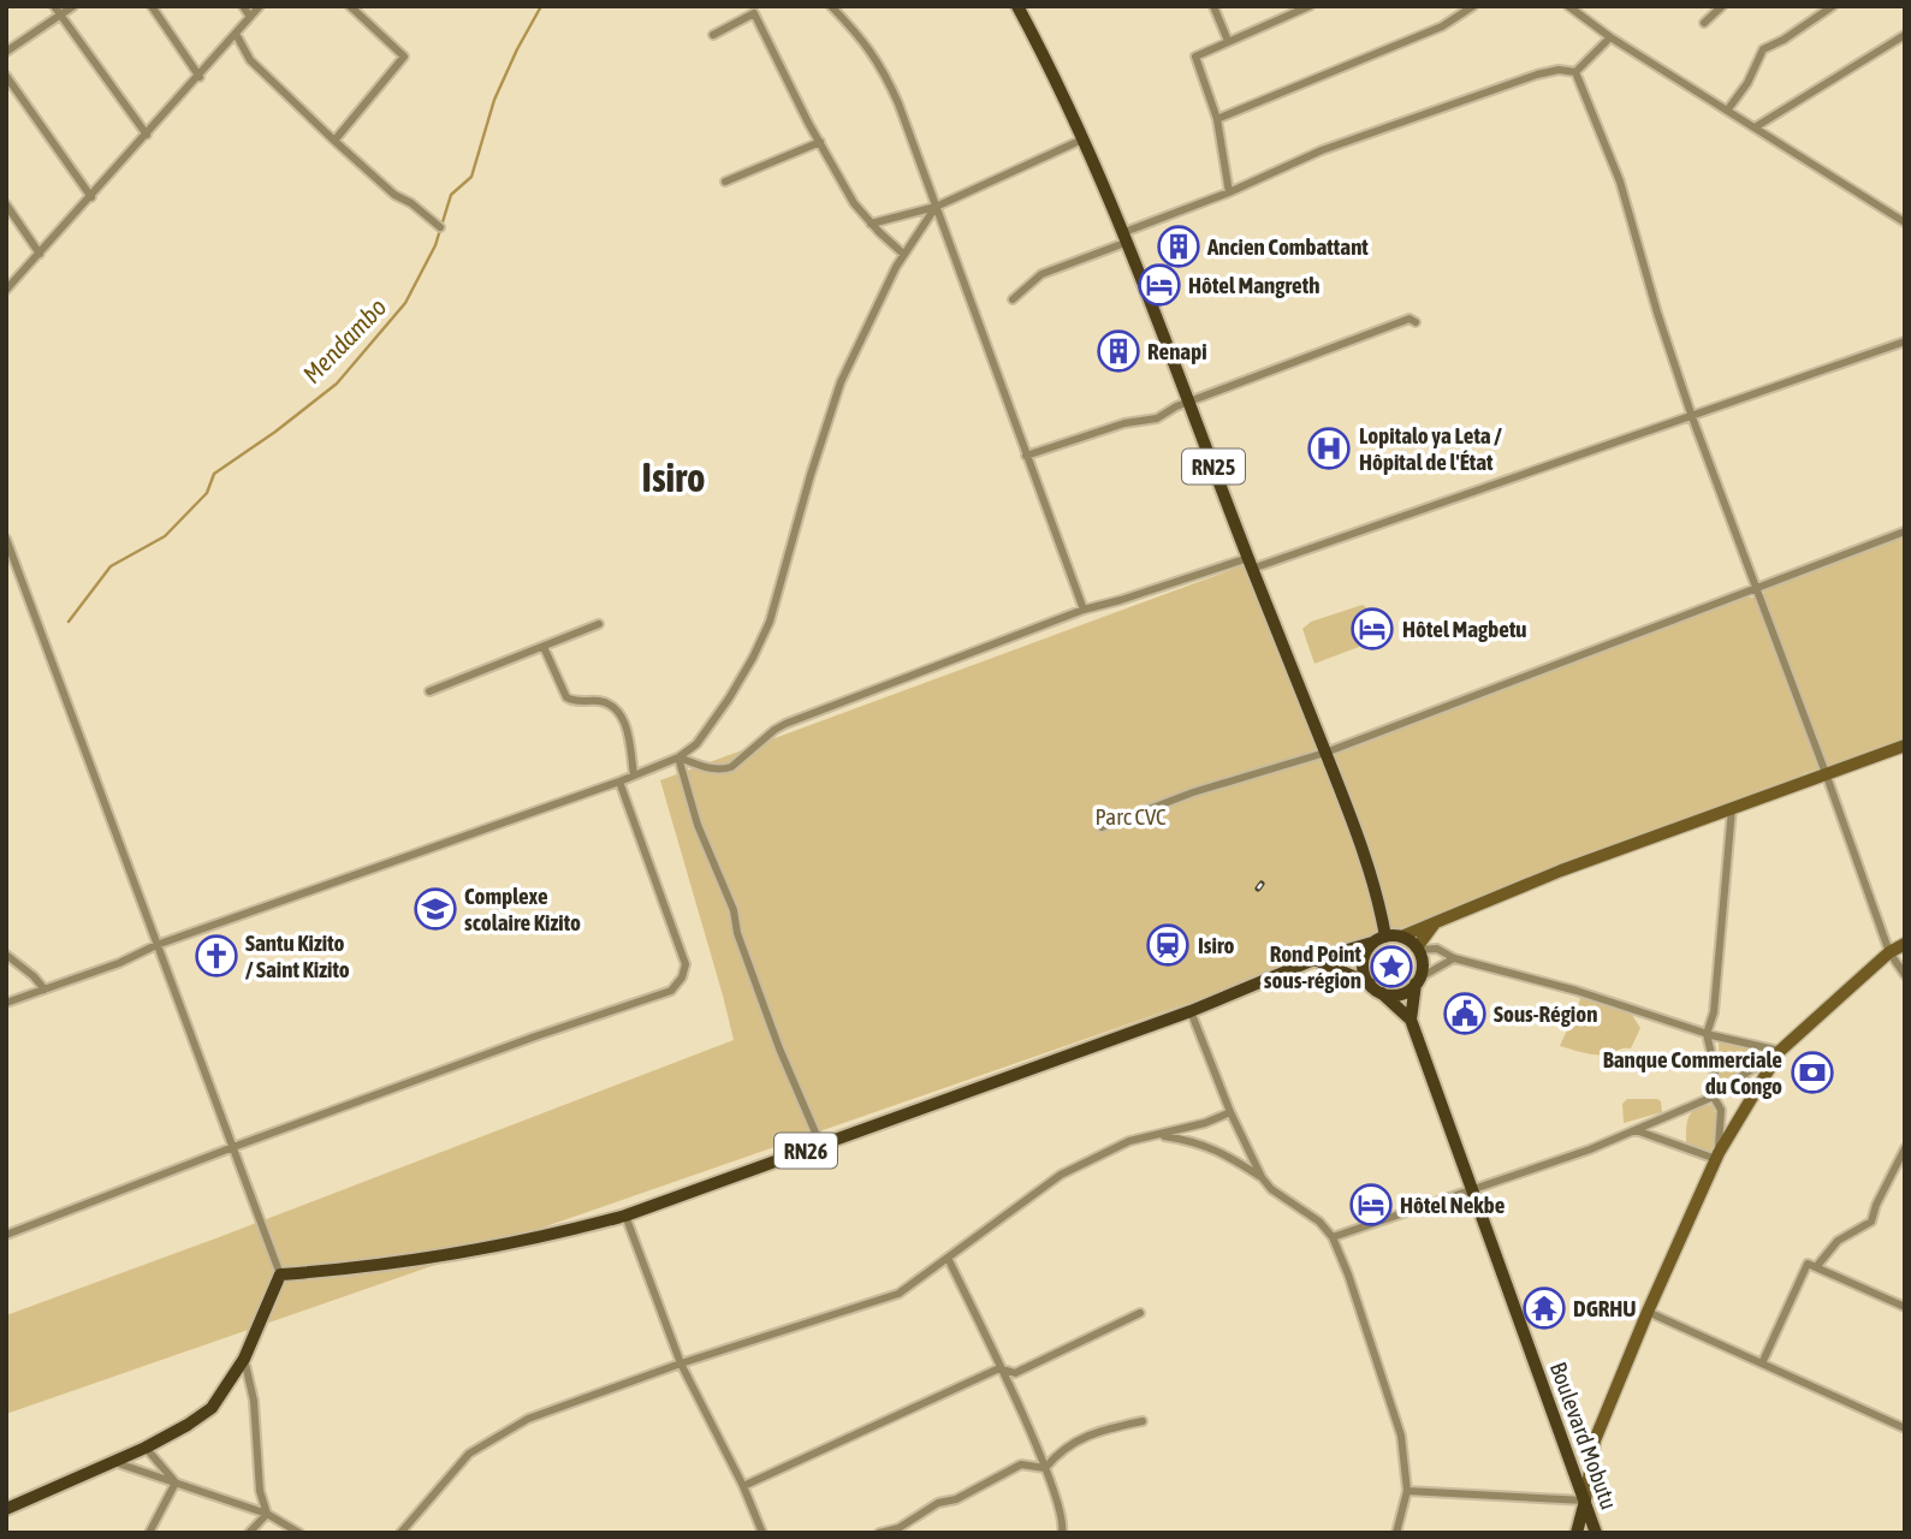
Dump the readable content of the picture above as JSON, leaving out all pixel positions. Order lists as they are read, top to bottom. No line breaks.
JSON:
{"streets":{"main road":["RN25","RN26","Boulevard Mobutu"]},"crossings":[["RN25","RN26"]],"districts":["Isiro"],"water":["Mendambo"],"parks":["Parc CVC"],"places":{"building":["Ancien Combattant","Renapi"],"hotel":["Hôtel Mangreth","Hôtel Magbetu","Hôtel Nekbe"],"hospital":["Lopitalo ya Leta / Hôpital de l'État"],"school or university":["Complexe scolaire Kizito"],"station":["Isiro"],"church":["Santu Kizito / Saint Kizito"],"place":["Rond Point sous-région"],"public building":["Sous-Région"],"bank":["Banque Commerciale du Congo"],"temple":["DGRHU"]}}
